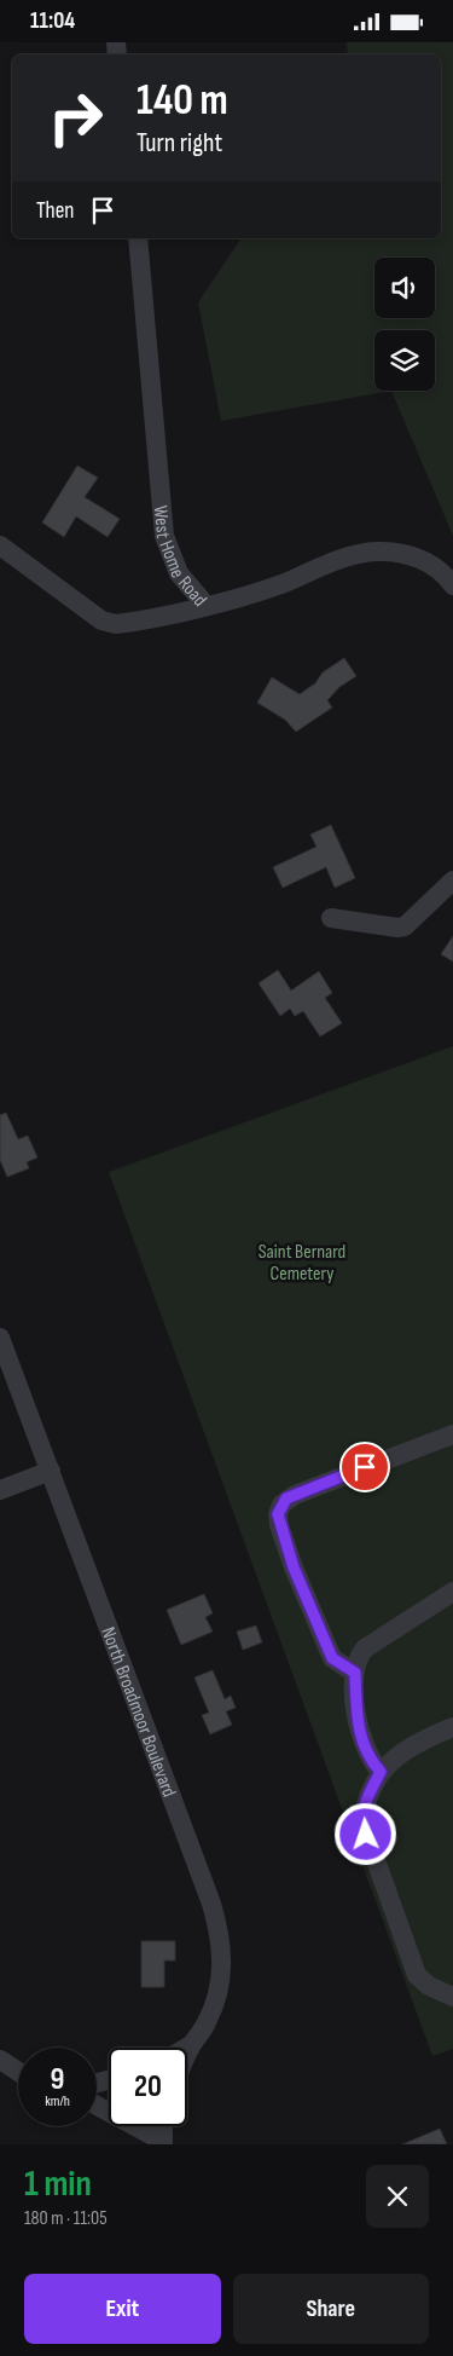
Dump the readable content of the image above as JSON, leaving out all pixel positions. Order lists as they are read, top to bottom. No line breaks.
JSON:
{"streets":{"street":["West Home Road","North Broadmoor Boulevard"]},"parks":["Saint Bernard Cemetery"],"page":{"status":"11:04","turn":["140 m","Turn right"],"then":"Then","speed":"9 km/h","limit":"20","heading":["1 min","180 m · 11:05"],"buttons":["Exit","Share"]}}
